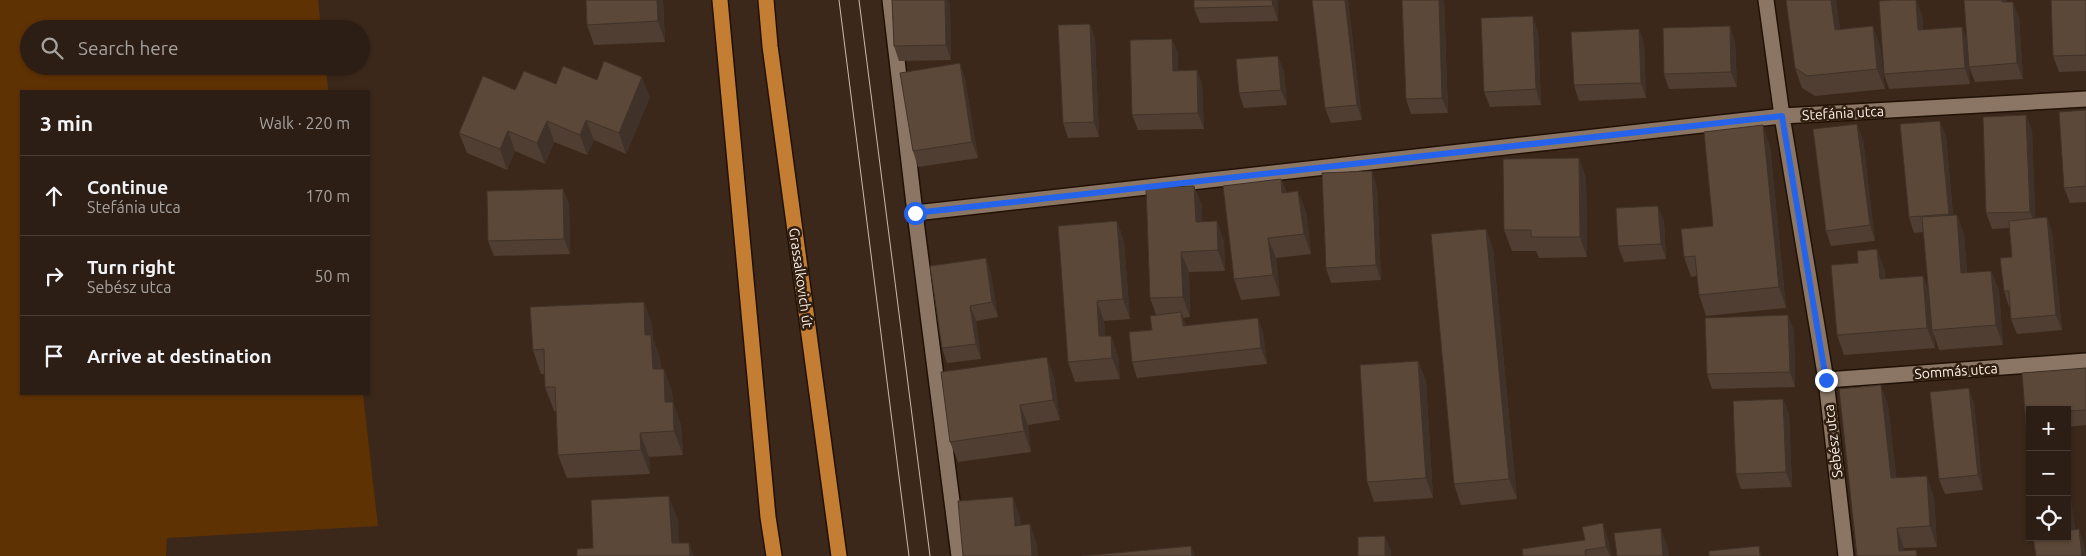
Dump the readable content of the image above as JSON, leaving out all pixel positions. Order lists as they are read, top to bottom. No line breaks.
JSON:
{"streets":{"main road":["Grassalkovich út"],"street":["Stefánia utca","Sommás utca","Sebész utca"]},"crossings":[["Stefánia utca","Sebész utca"],["Sommás utca","Sebész utca"]],"page":{"search":"Search here","heading":["3 min","Walk · 220 m"],"list":[["Continue","Stefánia utca","170 m"],["Turn right","Sebész utca","50 m"],"Arrive at destination"],"map_buttons":["+","−"]}}
